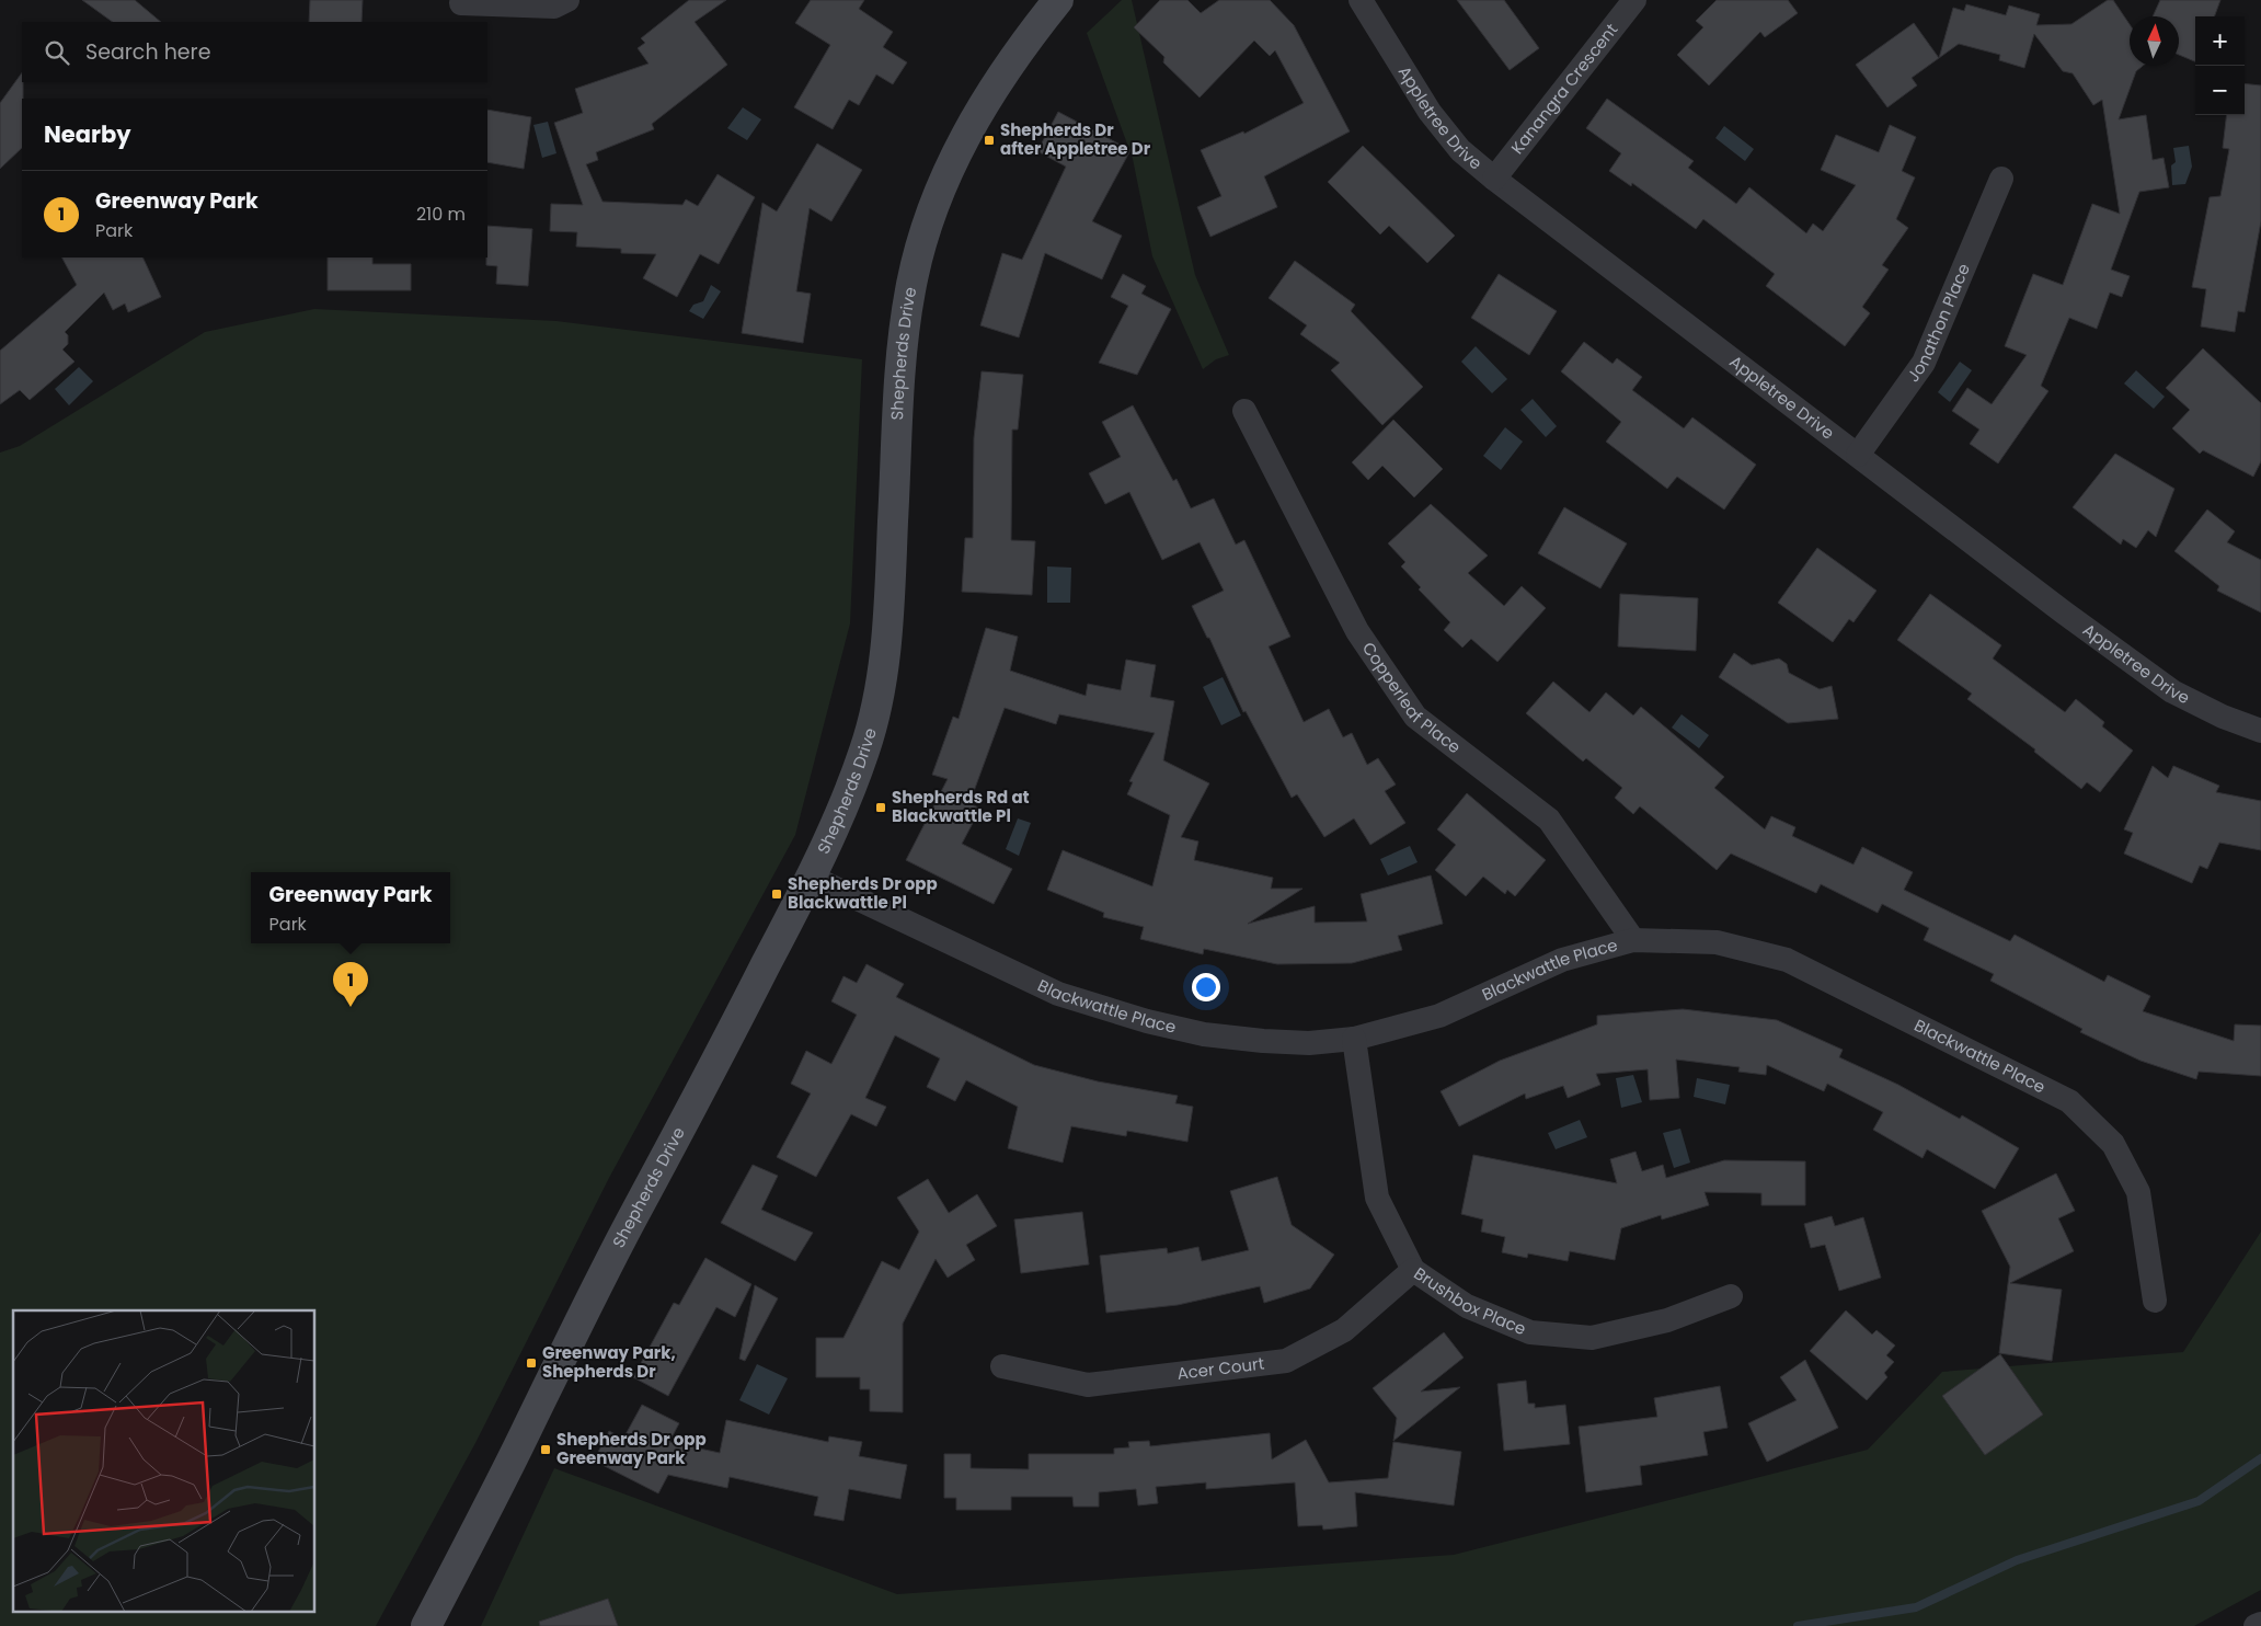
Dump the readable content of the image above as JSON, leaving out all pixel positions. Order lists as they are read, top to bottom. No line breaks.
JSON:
{"streets":{"main road":["Shepherds Drive"],"street":["Kanangra Crescent","Appletree Drive","Jonathon Place","Copperleaf Place","Blackwattle Place","Brushbox Place","Acer Court"]},"crossings":[["Kanangra Crescent","Appletree Drive"],["Appletree Drive","Jonathon Place"],["Shepherds Drive","Blackwattle Place"],["Copperleaf Place","Blackwattle Place"],["Blackwattle Place","Brushbox Place"],["Brushbox Place","Acer Court"]],"places":{"transit":["Shepherds Dr after Appletree Dr","Shepherds Rd at Blackwattle Pl","Shepherds Dr opp Blackwattle Pl","Greenway Park, Shepherds Dr","Shepherds Dr opp Greenway Park"]},"north":"top","page":{"map_buttons":["+","−"],"search":"Search here","heading":"Nearby","list":[{"mark":"1","name":"Greenway Park","note":"Park","value":"210 m"}],"popup":["Greenway Park","Park"],"pins":"1"}}
